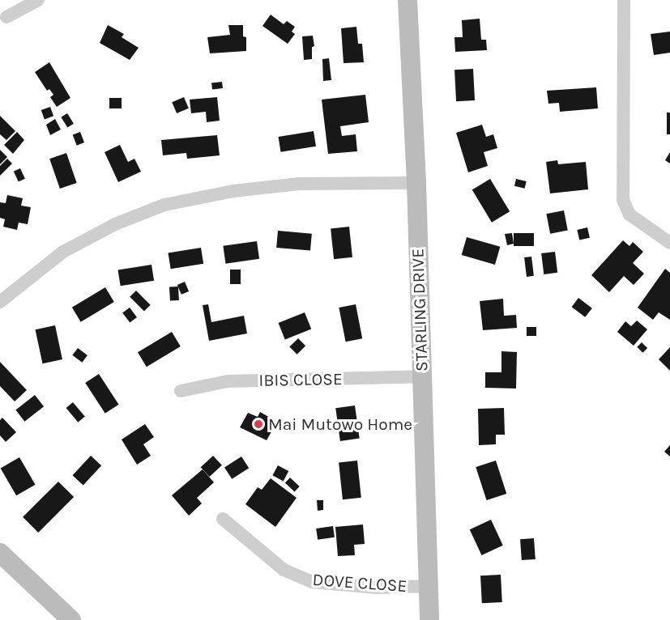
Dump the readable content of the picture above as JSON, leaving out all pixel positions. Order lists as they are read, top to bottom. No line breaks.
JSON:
{"streets":{"street":["STARLING DRIVE","IBIS CLOSE","DOVE CLOSE"]},"crossings":[["STARLING DRIVE","IBIS CLOSE"],["STARLING DRIVE","DOVE CLOSE"]],"places":["Mai Mutowo Home"]}
